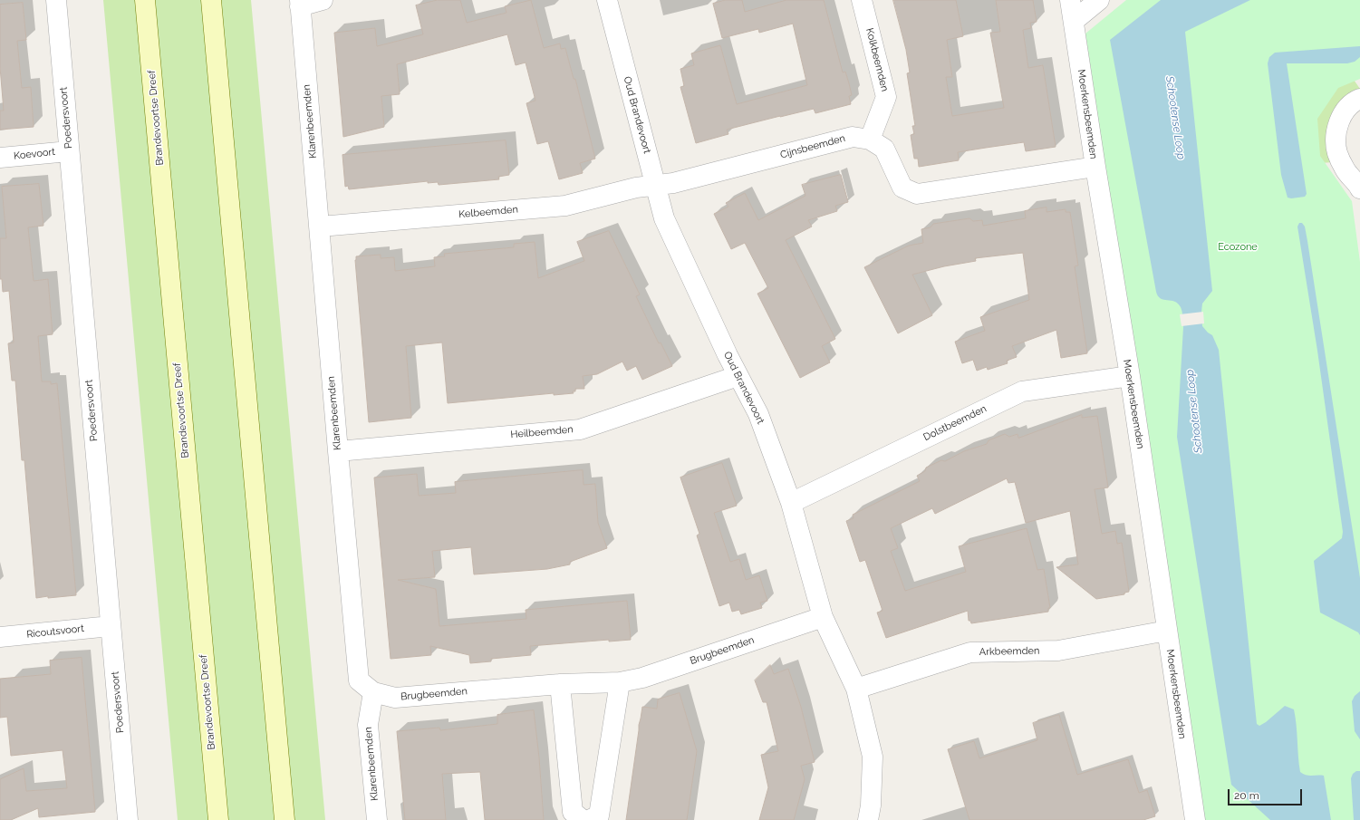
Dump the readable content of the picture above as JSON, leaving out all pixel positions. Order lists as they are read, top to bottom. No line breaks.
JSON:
{"streets":{"main road":["Brandevoortse Dreef"],"street":["Kolkbeemden","Moerkensbeemden","Oud Brandevoort","Poedersvoort","Klarenbeemden","Cijnsbeemden","Koevoort","Kelbeemden","Dolstbeemden","Heilbeemden","Ricoutsvoort","Brugbeemden","Arkbeemden"]},"crossings":[["Kolkbeemden","Cijnsbeemden"],["Moerkensbeemden","Cijnsbeemden"],["Moerkensbeemden","Dolstbeemden"],["Moerkensbeemden","Arkbeemden"],["Oud Brandevoort","Cijnsbeemden"],["Oud Brandevoort","Kelbeemden"],["Oud Brandevoort","Dolstbeemden"],["Oud Brandevoort","Heilbeemden"],["Oud Brandevoort","Brugbeemden"],["Oud Brandevoort","Arkbeemden"],["Poedersvoort","Koevoort"],["Poedersvoort","Ricoutsvoort"],["Klarenbeemden","Kelbeemden"],["Klarenbeemden","Heilbeemden"],["Klarenbeemden","Brugbeemden"],["Cijnsbeemden","Kelbeemden"]],"water":["Schootense Loop"],"parks":["Ecozone"],"scale_bar":"20 m"}
